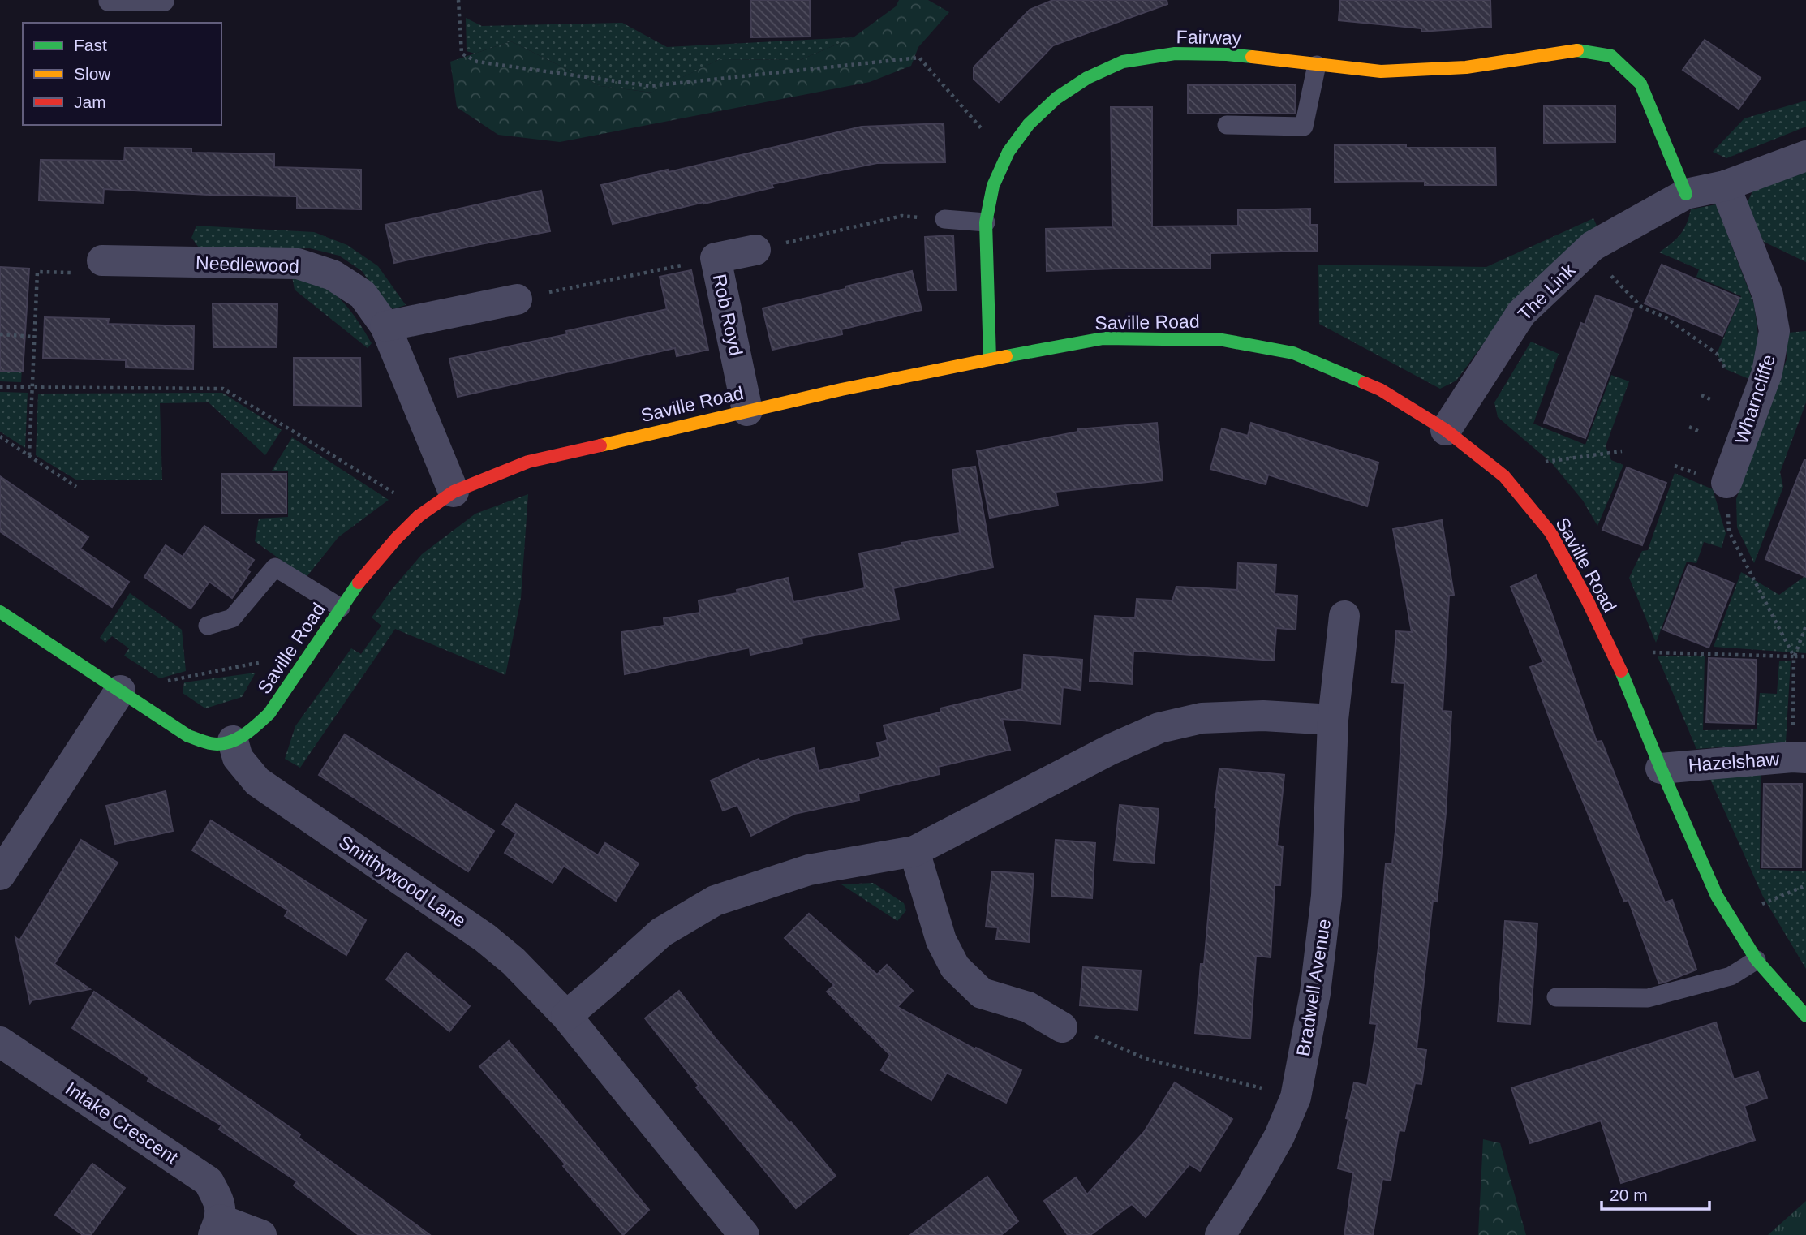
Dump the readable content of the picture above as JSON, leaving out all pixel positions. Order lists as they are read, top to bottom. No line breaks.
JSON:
{"streets":{"street":["Fairway","Needlewood","The Link","Rob Royd","Saville Road","Wharncliffe","Hazelshaw","Smithywood Lane","Bradwell Avenue","Intake Crescent"]},"crossings":[["Fairway","The Link"],["Fairway","Saville Road"],["Needlewood","Saville Road"],["The Link","Saville Road"],["The Link","Wharncliffe"],["Rob Royd","Saville Road"],["Saville Road","Hazelshaw"],["Saville Road","Smithywood Lane"]],"legend":["Fast","Slow","Jam"],"scale_bar":"20 m"}
